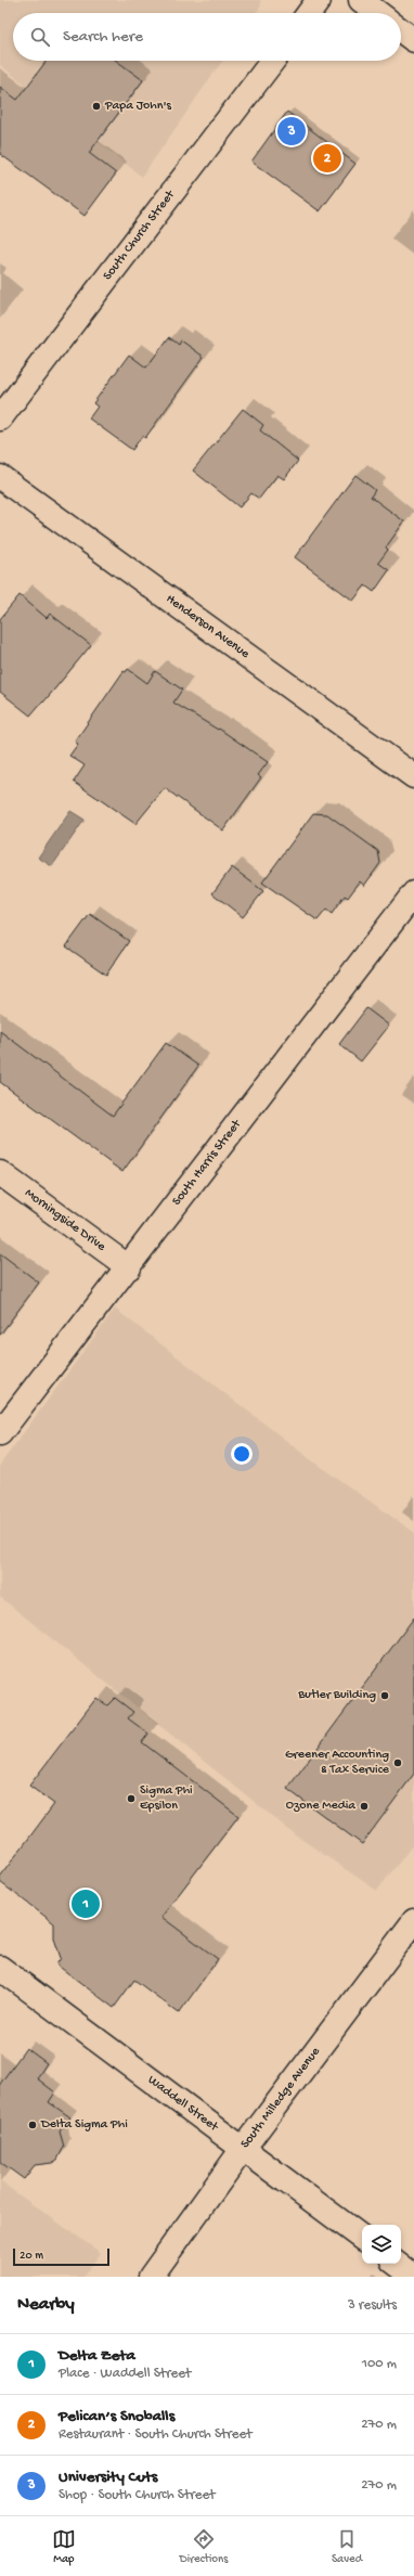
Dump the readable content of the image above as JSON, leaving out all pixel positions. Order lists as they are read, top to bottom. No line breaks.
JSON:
{"streets":{"street":["South Church Street","Henderson Avenue","South Harris Street","Morningside Drive","South Milledge Avenue","Waddell Street"]},"crossings":[["South Harris Street","Morningside Drive"],["South Milledge Avenue","Waddell Street"]],"places":["Papa John's","Butler Building","Greener Accounting & Tax Service","Sigma Phi Epsilon","Ozone Media","Delta Sigma Phi"],"scale_bar":"20 m","page":{"search":"Search here","pins":["3","2","1"],"scale":"20 m","heading":["Nearby","3 results"],"list":[{"mark":"1","name":"Delta Zeta","note":"Place · Waddell Street","value":"100 m"},{"mark":"2","name":"Pelican’s Snoballs","note":"Restaurant · South Church Street","value":"270 m"},{"mark":"3","name":"University Cuts","note":"Shop · South Church Street","value":"270 m"}],"nav":["Map","Directions","Saved"]}}
